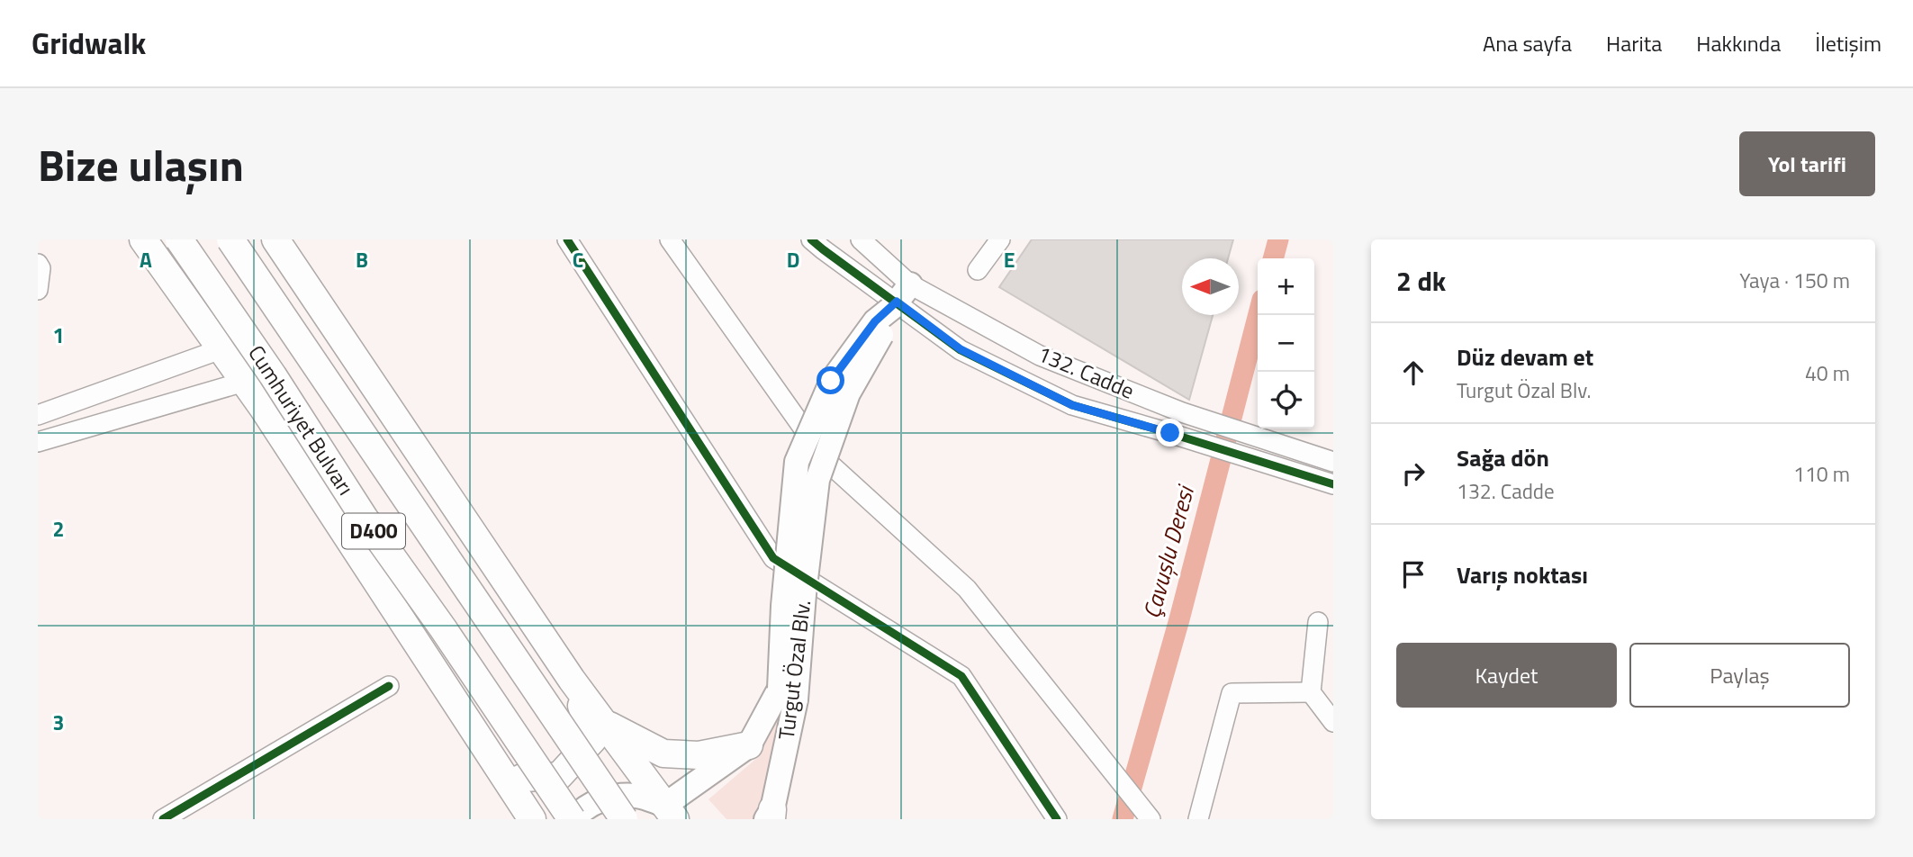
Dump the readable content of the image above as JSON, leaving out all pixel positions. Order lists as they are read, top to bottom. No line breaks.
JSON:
{"streets":{"highway":["Cumhuriyet Bulvarı","D400"],"main road":["Turgut Özal Blv."],"street":["132. Cadde"]},"crossings":[["132. Cadde","Turgut Özal Blv."]],"water":["Çavuşlu Deresi"],"north":"left","page":{"header":"Gridwalk","nav":["Ana sayfa","Harita","Hakkında","İletişim"],"title":"Bize ulaşın","buttons":["Yol tarifi",["Kaydet","Paylaş"]],"heading":["2 dk","Yaya · 150 m"],"map_buttons":["+","−"],"list":[["Düz devam et","Turgut Özal Blv.","40 m"],["Sağa dön","132. Cadde","110 m"],"Varış noktası"]},"grid":{"columns":["A","B","C","D","E"],"rows":["1","2","3"]}}
